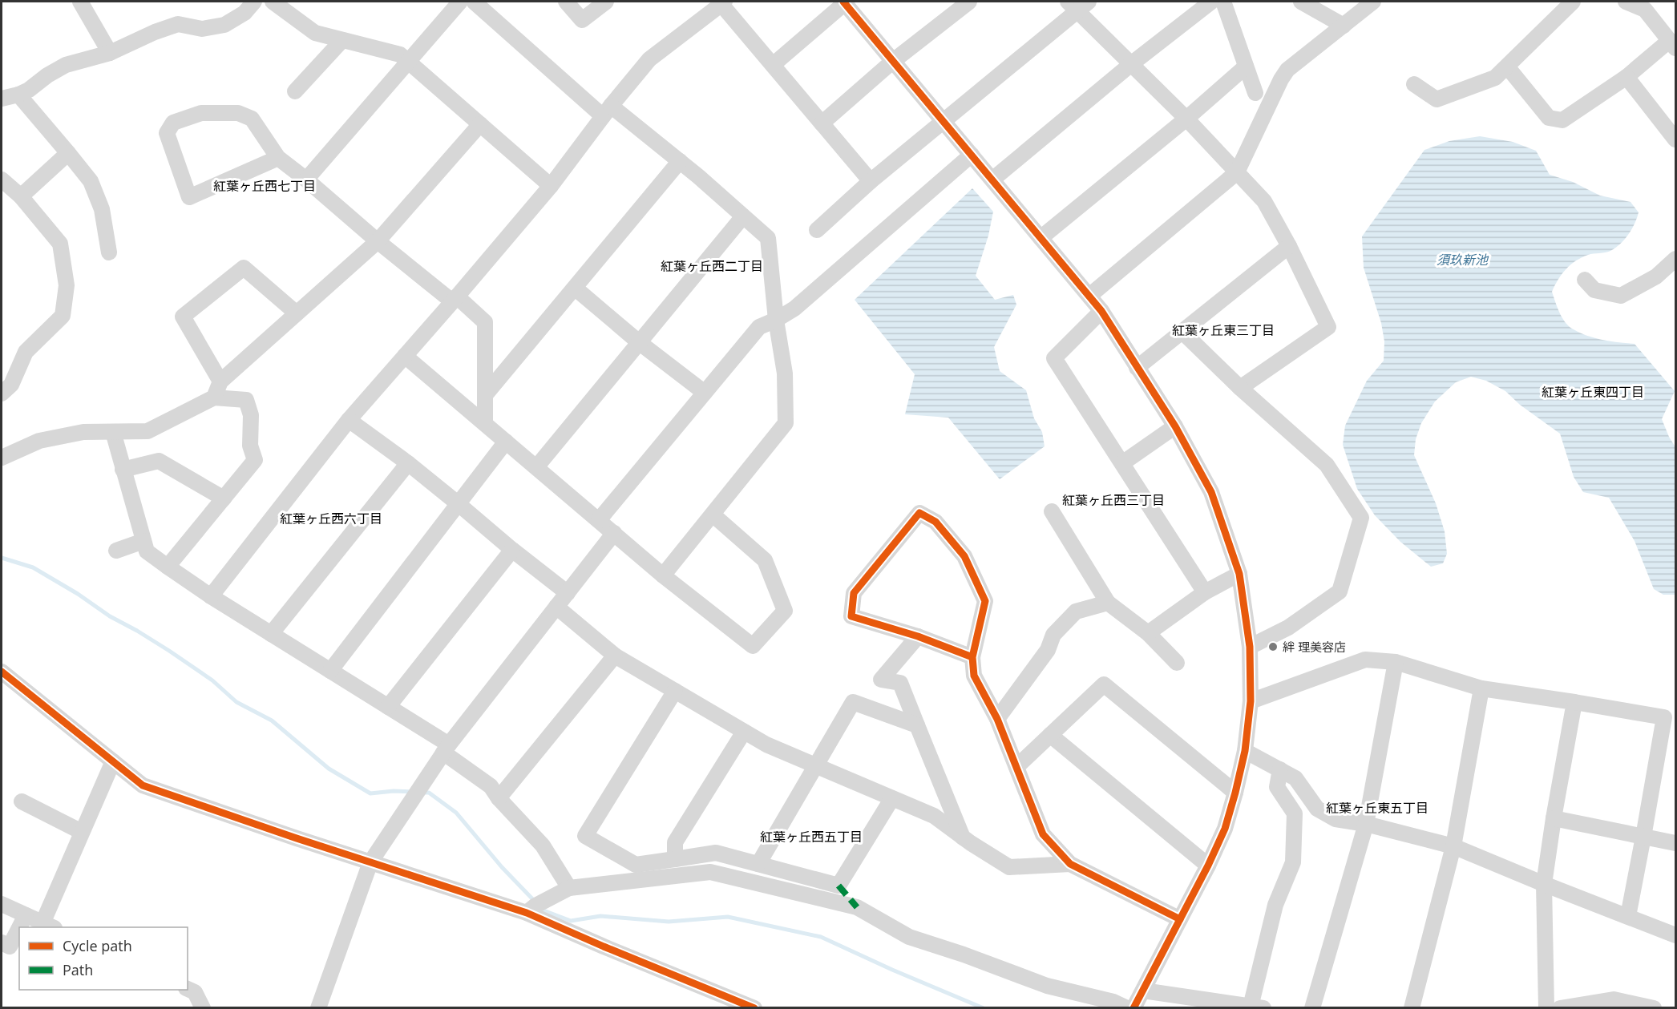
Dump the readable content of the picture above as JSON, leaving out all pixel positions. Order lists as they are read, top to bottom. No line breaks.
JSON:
{"districts":["紅葉ヶ丘西七丁目","紅葉ヶ丘西二丁目","紅葉ヶ丘東三丁目","紅葉ヶ丘東四丁目","紅葉ヶ丘西三丁目","紅葉ヶ丘西六丁目","紅葉ヶ丘東五丁目","紅葉ヶ丘西五丁目"],"water":["須玖新池"],"places":["絆 理美容店"],"legend":["Cycle path","Path"]}
